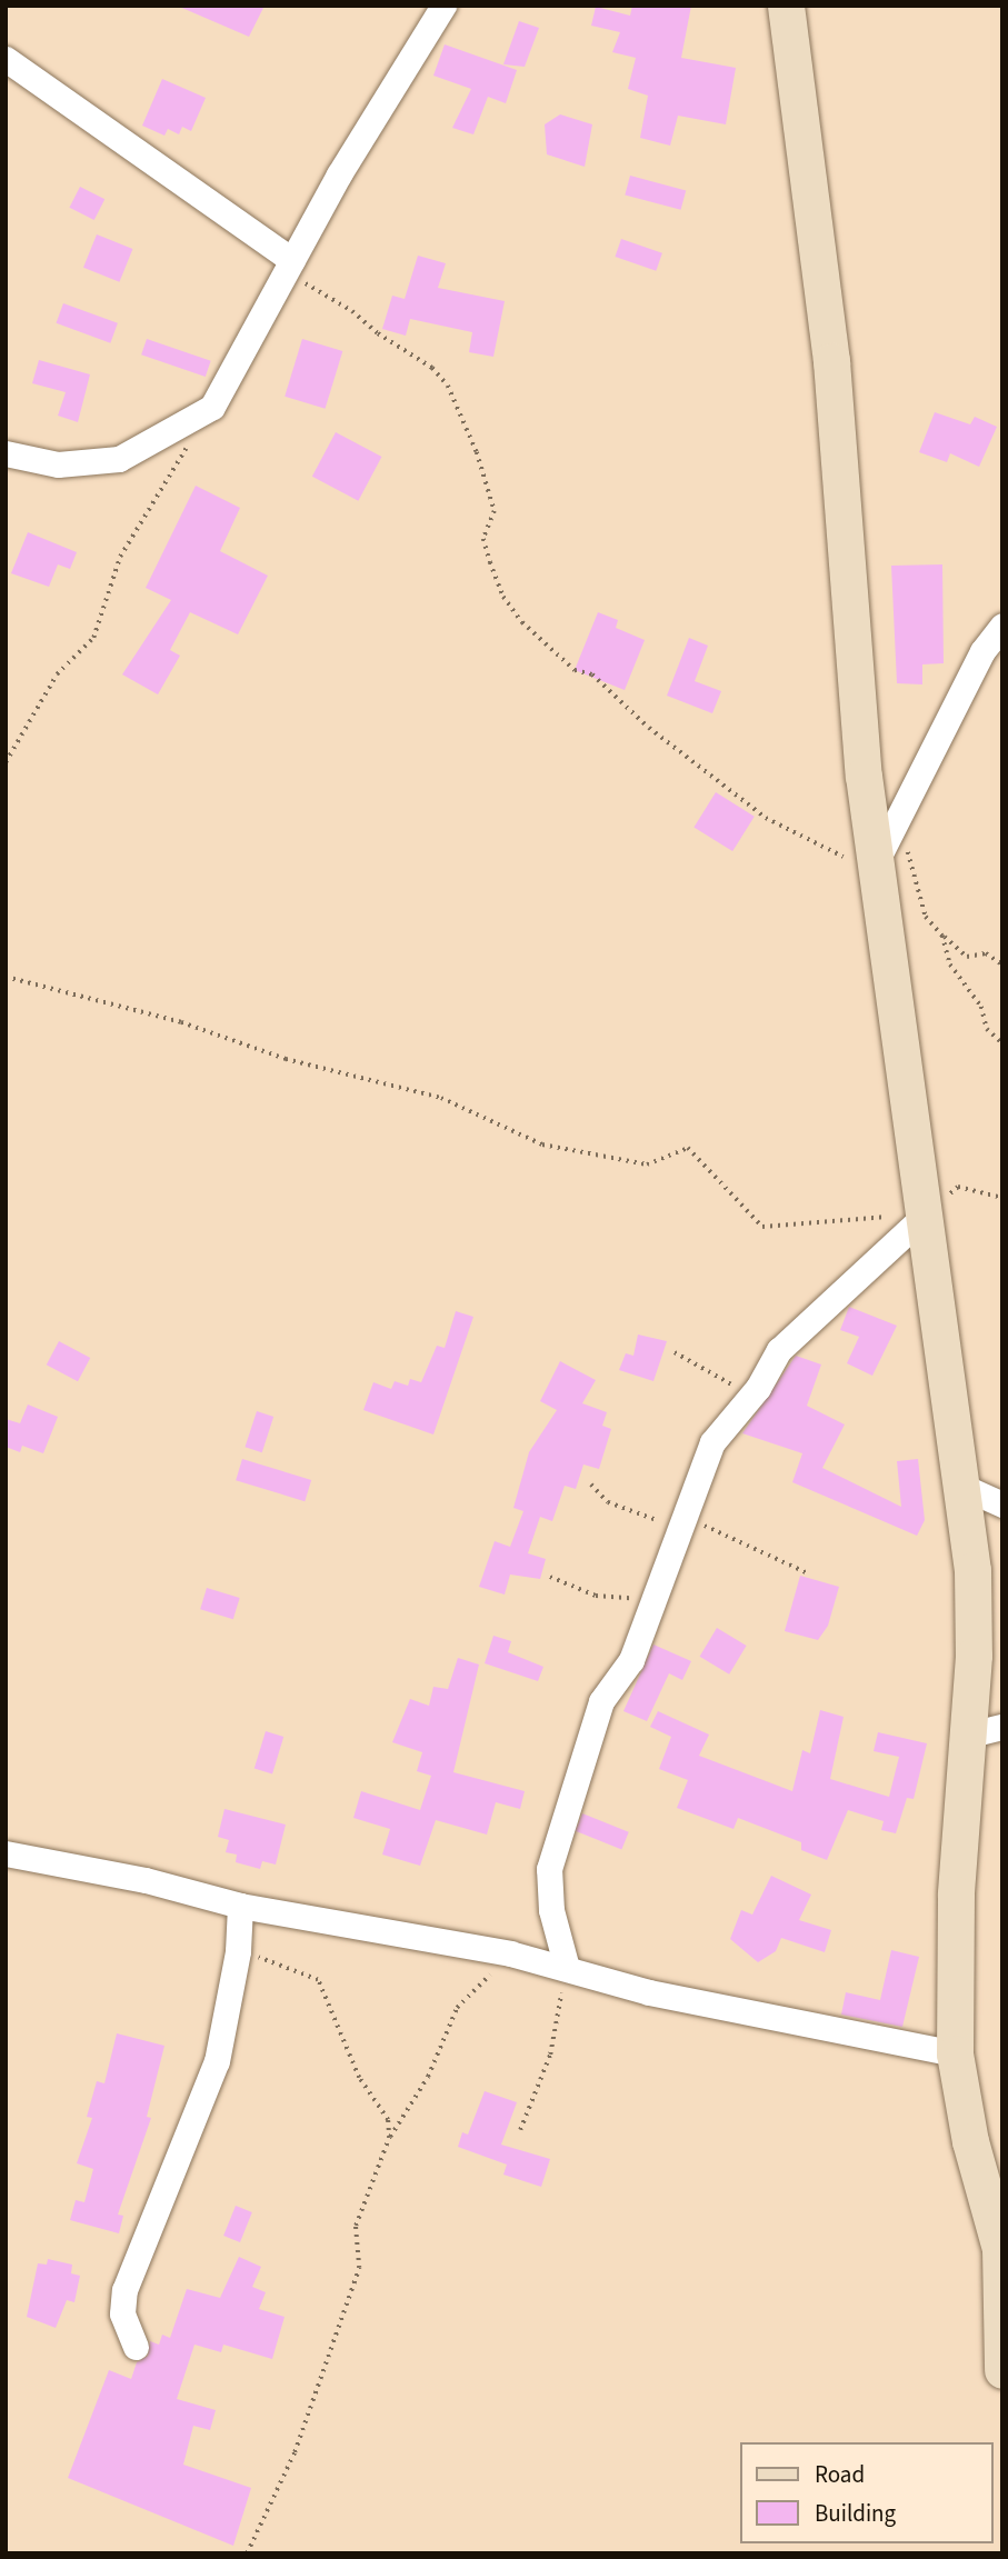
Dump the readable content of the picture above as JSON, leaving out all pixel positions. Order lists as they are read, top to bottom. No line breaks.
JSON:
{"legend":["Road","Building"]}
